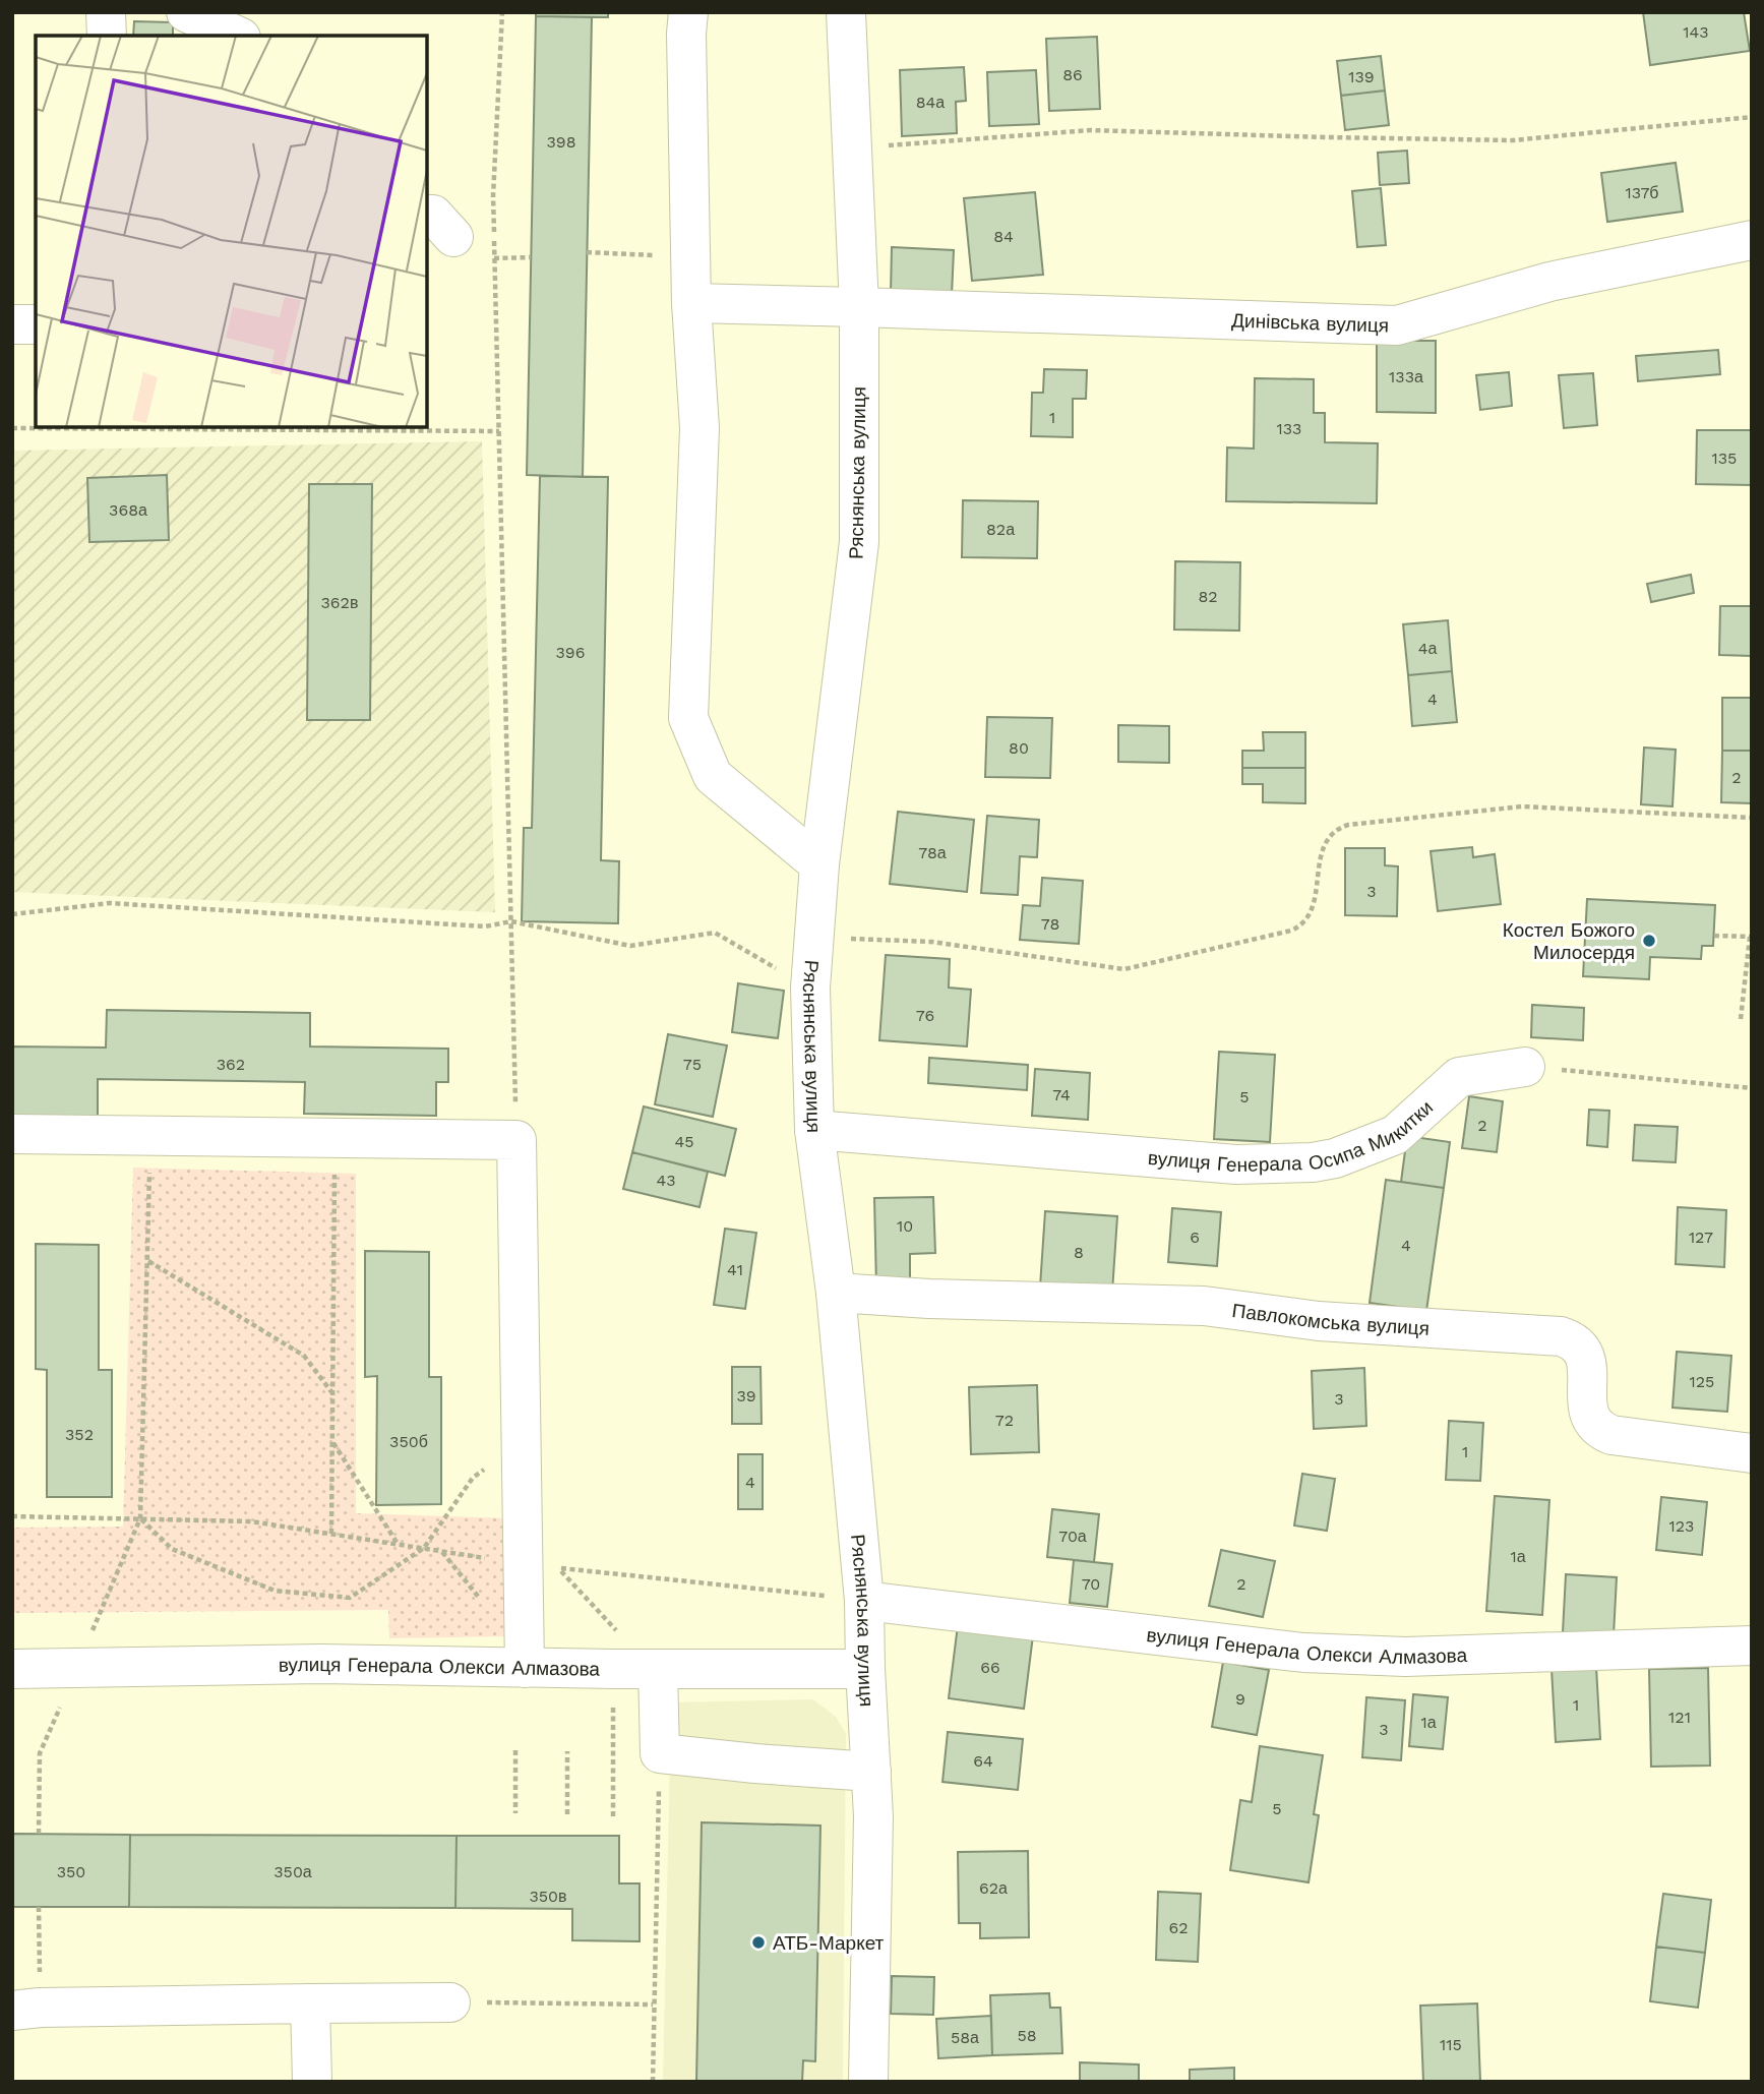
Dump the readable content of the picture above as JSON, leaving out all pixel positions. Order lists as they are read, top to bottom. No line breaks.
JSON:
{"streets":{"street":["Динівська вулиця","Ряснянська вулиця","вулиця Генерала Осипа Микитки","Павлокомська вулиця","вулиця Генерала Олекси Алмазова"]},"crossings":[["Динівська вулиця","Ряснянська вулиця"],["Ряснянська вулиця","вулиця Генерала Осипа Микитки"],["Ряснянська вулиця","Павлокомська вулиця"],["Ряснянська вулиця","вулиця Генерала Олекси Алмазова"]],"places":["Костел Божого Милосердя","АТБ-Маркет"],"house_numbers":["143","86","139","84а","398","137б","84","133а","1","133","135","368а","82а","82","362в","4а","396","4","80","2","78а","3","78","76","362","75","74","5","2","45","43","10","6","127","4","8","41","125","39","3","72","352","350б","1","4","123","70а","1а","70","2","66","9","1","121","1а","3","64","5","350","350а","62а","350в","62","58","58а","115"]}
